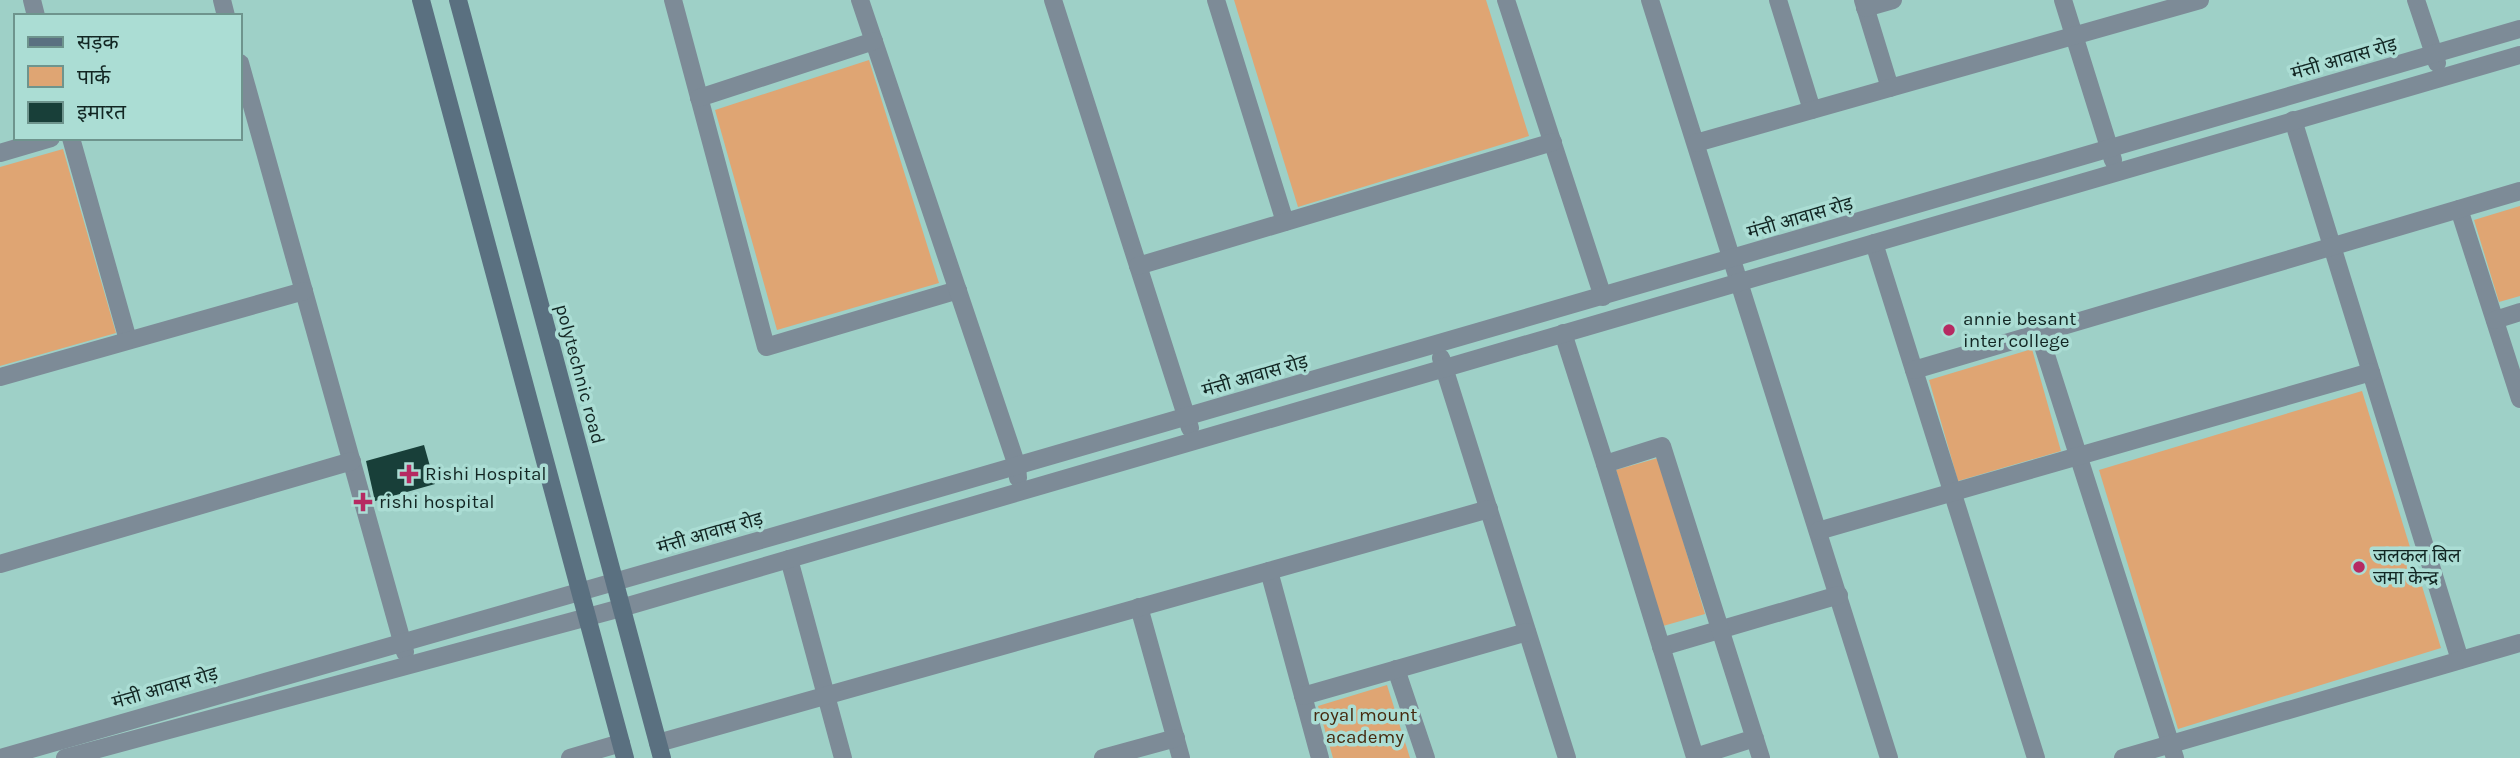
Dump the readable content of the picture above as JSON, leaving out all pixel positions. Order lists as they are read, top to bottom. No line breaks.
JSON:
{"streets":{"street":["मंत्ती आवास रोड़","polytechnic road"]},"crossings":[["मंत्ती आवास रोड़","polytechnic road"]],"parks":["royal mount academy"],"places":{"other":["annie besant inter college","जलकल बिल जमा केन्द्र"],"health":["Rishi Hospital","rishi hospital"]},"legend":["सड़क","पार्क","इमारत"]}
